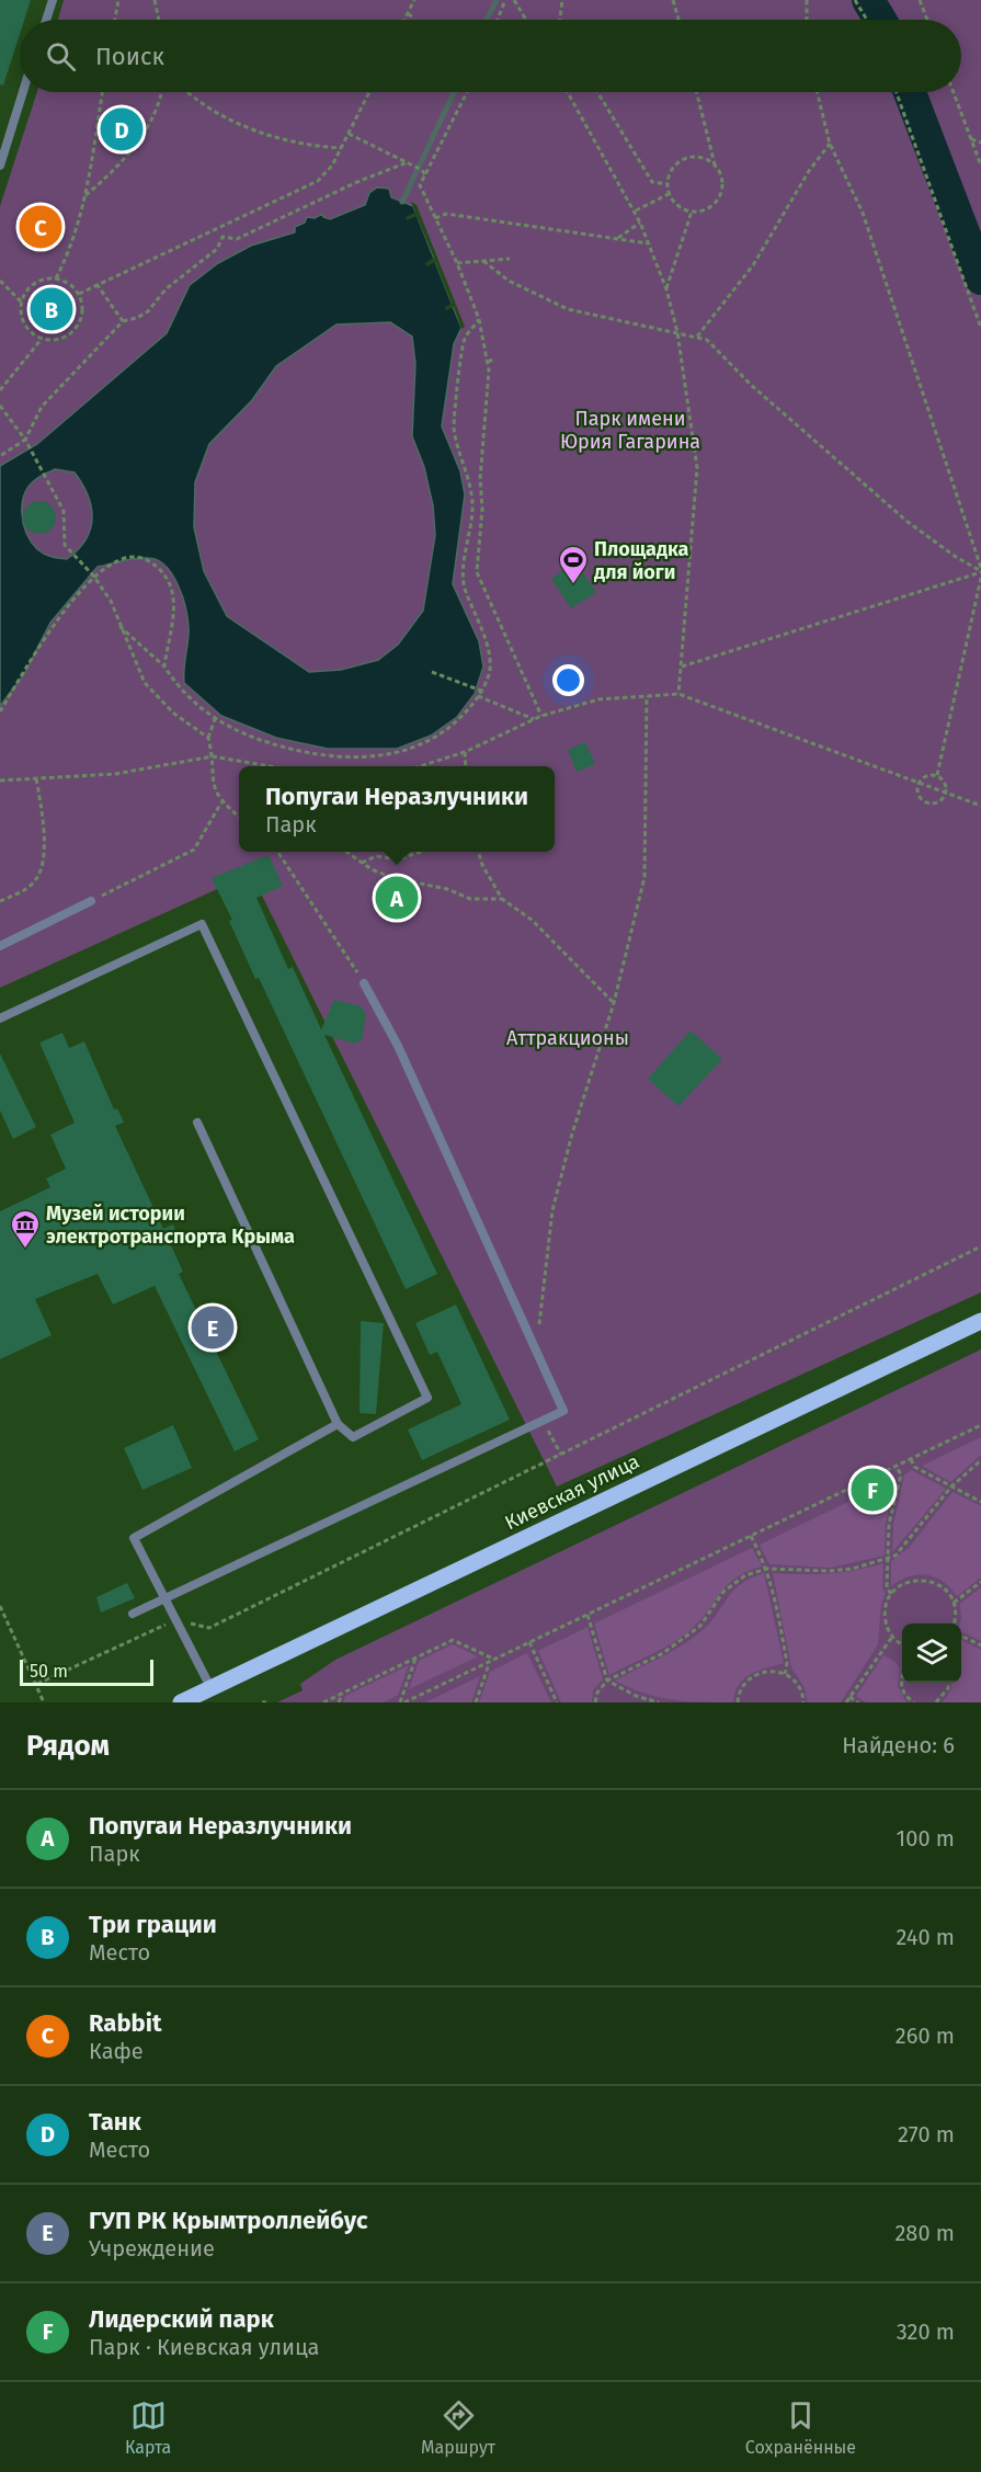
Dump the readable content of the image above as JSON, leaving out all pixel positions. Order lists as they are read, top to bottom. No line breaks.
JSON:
{"streets":{"main road":["Киевская улица"]},"parks":["Парк имени Юрия Гагарина","Аттракционы"],"places":{"sports":["Площадка для йоги"],"museum":["Музей истории электротранспорта Крыма"]},"scale_bar":"50 m","page":{"search":"Поиск","pins":["D","C","B","A","E","F"],"popup":["Попугаи Неразлучники","Парк"],"scale":"50 m","heading":["Рядом","Найдено: 6"],"list":[{"mark":"A","name":"Попугаи Неразлучники","note":"Парк","value":"100 m"},{"mark":"B","name":"Три грации","note":"Место","value":"240 m"},{"mark":"C","name":"Rabbit","note":"Кафе","value":"260 m"},{"mark":"D","name":"Танк","note":"Место","value":"270 m"},{"mark":"E","name":"ГУП РК Крымтроллейбус","note":"Учреждение","value":"280 m"},{"mark":"F","name":"Лидерский парк","note":"Парк · Киевская улица","value":"320 m"}],"nav":["Карта","Маршрут","Сохранённые"]}}
